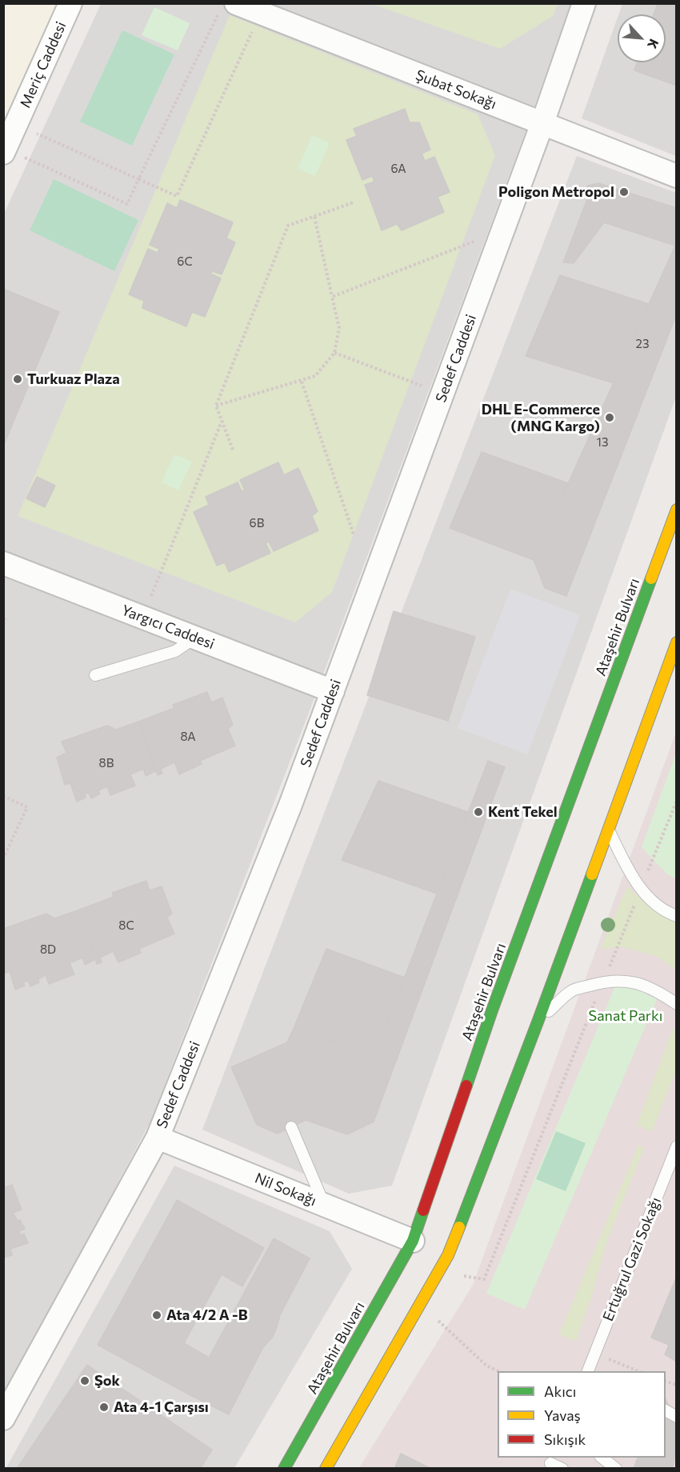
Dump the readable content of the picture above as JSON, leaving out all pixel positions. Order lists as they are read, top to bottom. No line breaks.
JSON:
{"streets":{"main road":["Ataşehir Bulvarı"],"street":["Meriç Caddesi","Şubat Sokağı","Sedef Caddesi","Yargıcı Caddesi","Nil Sokağı"],"lane":["Ertuğrul Gazi Sokağı"]},"crossings":[["Şubat Sokağı","Sedef Caddesi"],["Sedef Caddesi","Yargıcı Caddesi"],["Sedef Caddesi","Nil Sokağı"],["Ataşehir Bulvarı","Nil Sokağı"]],"parks":["Sanat Parkı"],"places":["Poligon Metropol","Turkuaz Plaza","DHL E-Commerce (MNG Kargo)","Kent Tekel","Ata 4/2 A -B","Şok","Ata 4-1 Çarşısı"],"house_numbers":["6A","6C","23","13","6B","8A","8B","8C","8D"],"legend":["Akıcı","Yavaş","Sıkışık"],"north":"bottom right"}
